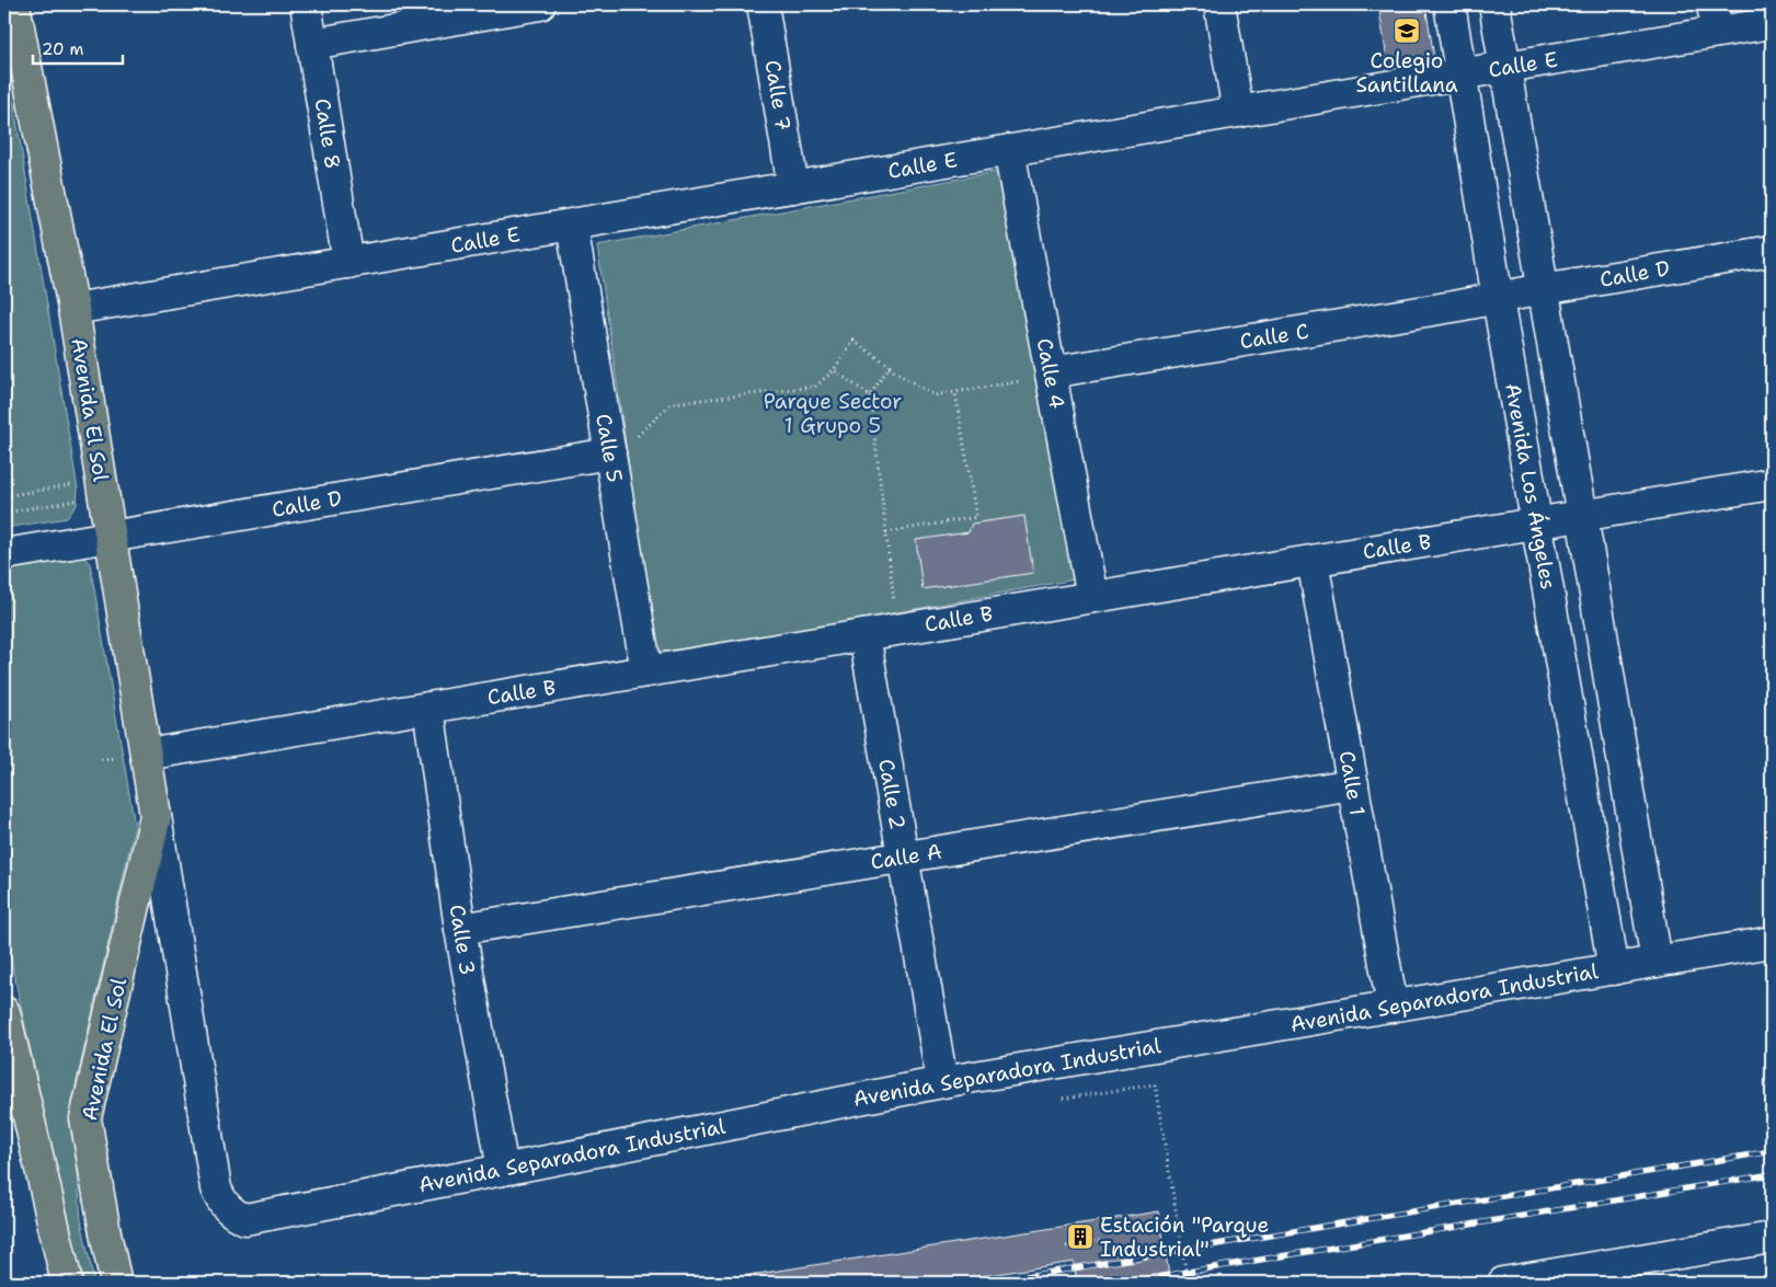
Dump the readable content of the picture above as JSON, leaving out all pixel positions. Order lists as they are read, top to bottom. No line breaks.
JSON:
{"streets":{"main road":["Avenida El Sol"],"street":["Calle E","Calle 7","Calle 8","Calle D","Calle C","Calle 4","Calle 5","Avenida Los Ángeles","Calle B","Calle 1","Calle 2","Calle A","Calle 3","Avenida Separadora Industrial"]},"crossings":[["Calle E","Calle 7"],["Calle E","Calle 8"],["Calle E","Calle 4"],["Calle E","Avenida El Sol"],["Calle E","Calle 5"],["Calle E","Avenida Los Ángeles"],["Calle D","Calle C"],["Calle D","Avenida El Sol"],["Calle D","Calle 5"],["Calle D","Avenida Los Ángeles"],["Calle C","Calle 4"],["Calle C","Avenida Los Ángeles"],["Calle 4","Calle B"],["Avenida El Sol","Calle B"],["Avenida El Sol","Avenida Separadora Industrial"],["Calle 5","Calle B"],["Avenida Los Ángeles","Calle B"],["Avenida Los Ángeles","Avenida Separadora Industrial"],["Calle B","Calle 1"],["Calle B","Calle 2"],["Calle B","Calle 3"],["Calle 1","Calle A"],["Calle 1","Avenida Separadora Industrial"],["Calle 2","Calle A"],["Calle 2","Avenida Separadora Industrial"],["Calle A","Calle 3"],["Calle 3","Avenida Separadora Industrial"]],"parks":["Parque Sector 1 Grupo 5"],"places":{"school or university":["Colegio Santillana"],"building":["Estación \"Parque Industrial\""]},"scale_bar":"20 m"}
